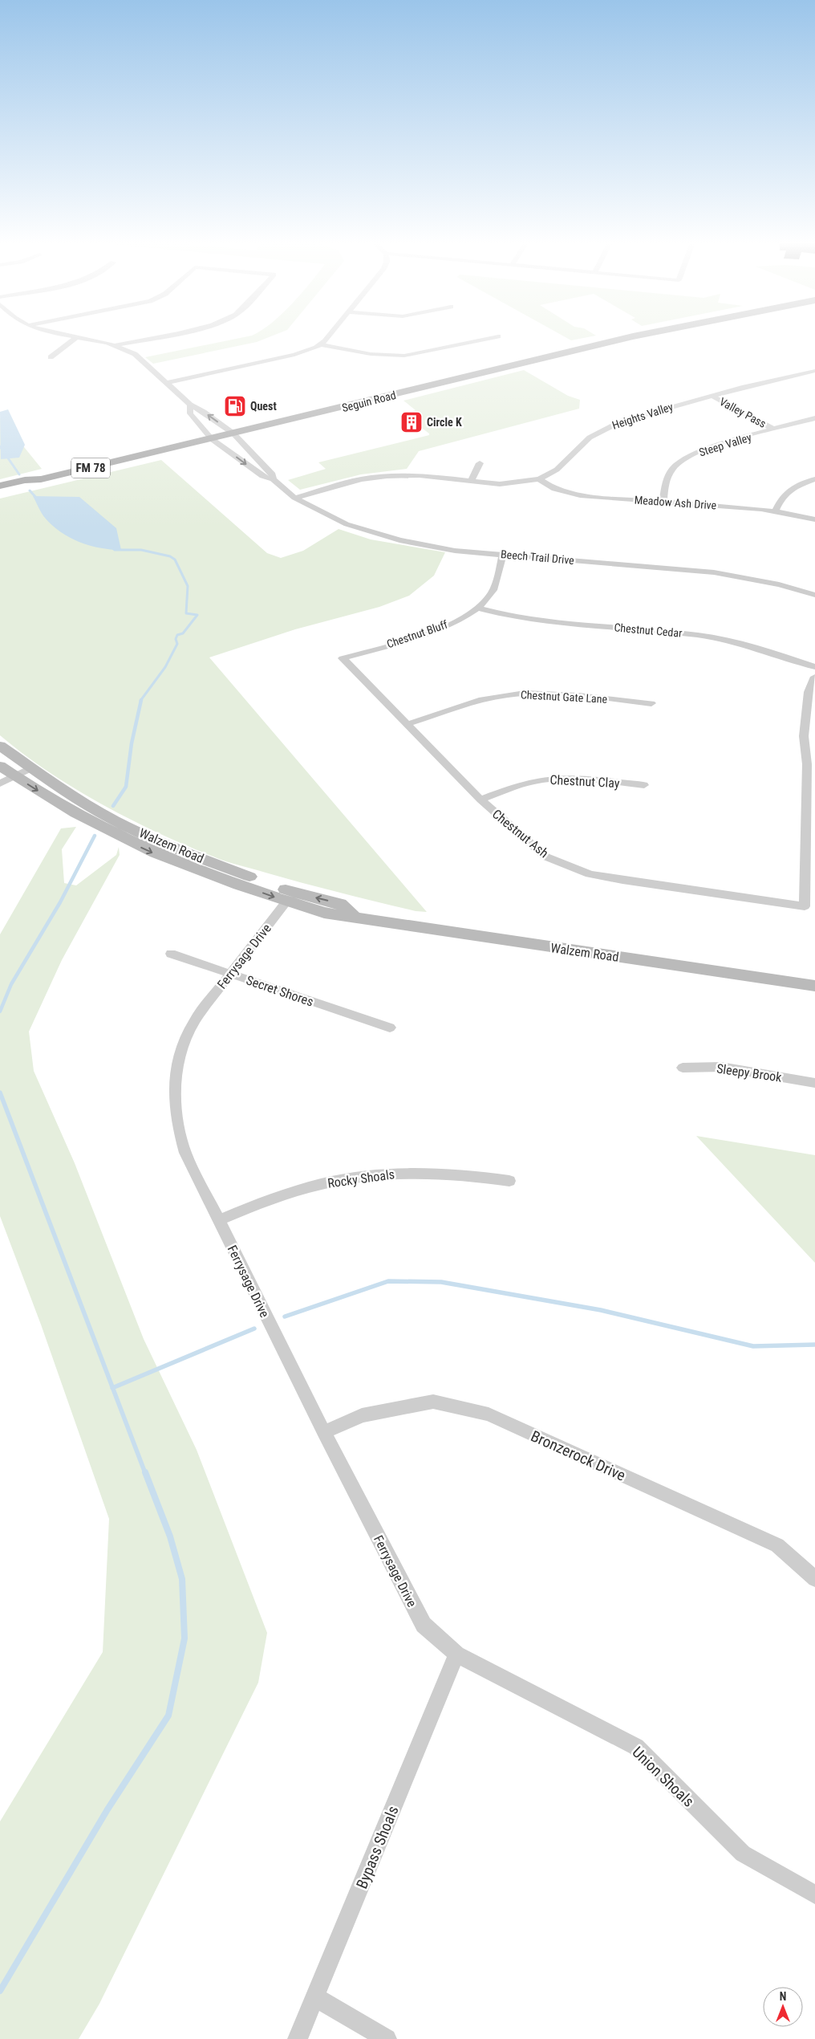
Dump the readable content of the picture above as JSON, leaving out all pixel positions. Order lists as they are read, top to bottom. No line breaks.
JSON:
{"streets":{"main road":["Seguin Road","FM 78"],"street":["Valley Pass","Heights Valley","Steep Valley","Meadow Ash Drive","Beech Trail Drive","Chestnut Cedar","Chestnut Bluff","Chestnut Gate Lane","Chestnut Clay","Chestnut Ash","Walzem Road","Ferrysage Drive","Secret Shores","Sleepy Brook","Rocky Shoals","Bronzerock Drive","Union Shoals","Bypass Shoals"]},"crossings":[["Seguin Road","Beech Trail Drive"],["Valley Pass","Heights Valley"],["Valley Pass","Steep Valley"],["Heights Valley","Meadow Ash Drive"],["Heights Valley","Beech Trail Drive"],["Steep Valley","Meadow Ash Drive"],["Beech Trail Drive","Chestnut Bluff"],["Chestnut Cedar","Chestnut Bluff"],["Chestnut Bluff","Chestnut Ash"],["Chestnut Gate Lane","Chestnut Ash"],["Chestnut Clay","Chestnut Ash"],["Walzem Road","Ferrysage Drive"],["Ferrysage Drive","Secret Shores"],["Ferrysage Drive","Rocky Shoals"],["Ferrysage Drive","Bronzerock Drive"],["Ferrysage Drive","Union Shoals"],["Ferrysage Drive","Bypass Shoals"],["Union Shoals","Bypass Shoals"]],"places":{"fuel station":["Quest"],"building":["Circle K"]},"north":"top"}
